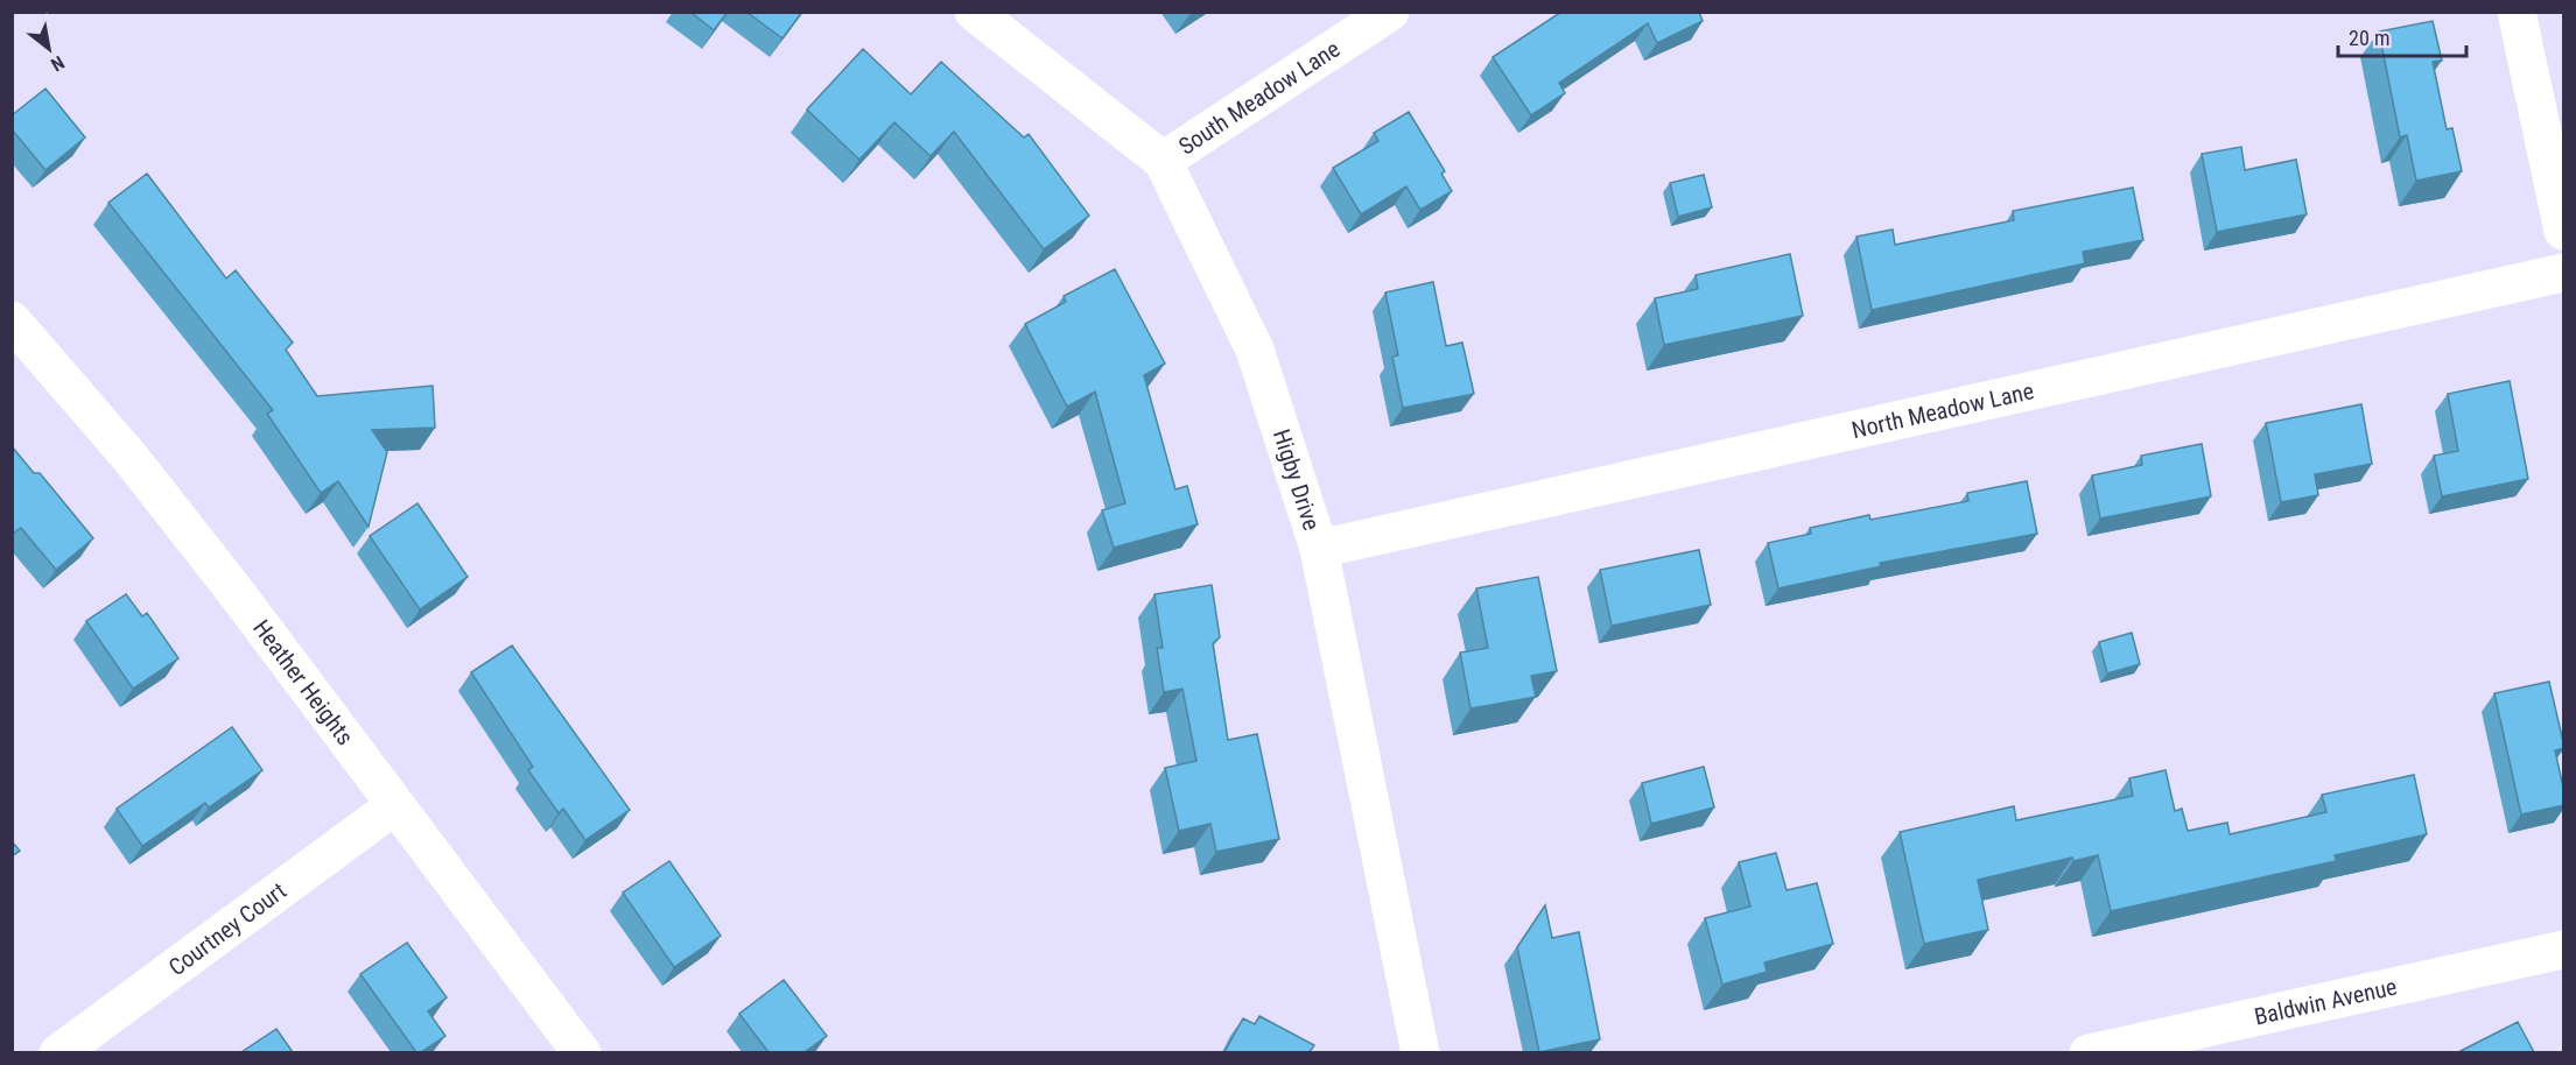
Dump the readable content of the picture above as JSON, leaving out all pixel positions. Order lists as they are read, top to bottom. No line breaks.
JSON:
{"streets":{"street":["South Meadow Lane","North Meadow Lane","Higby Drive","Heather Heights","Courtney Court","Baldwin Avenue"]},"crossings":[["South Meadow Lane","Higby Drive"],["North Meadow Lane","Higby Drive"],["Heather Heights","Courtney Court"]],"scale_bar":"20 m","north":"bottom right"}
